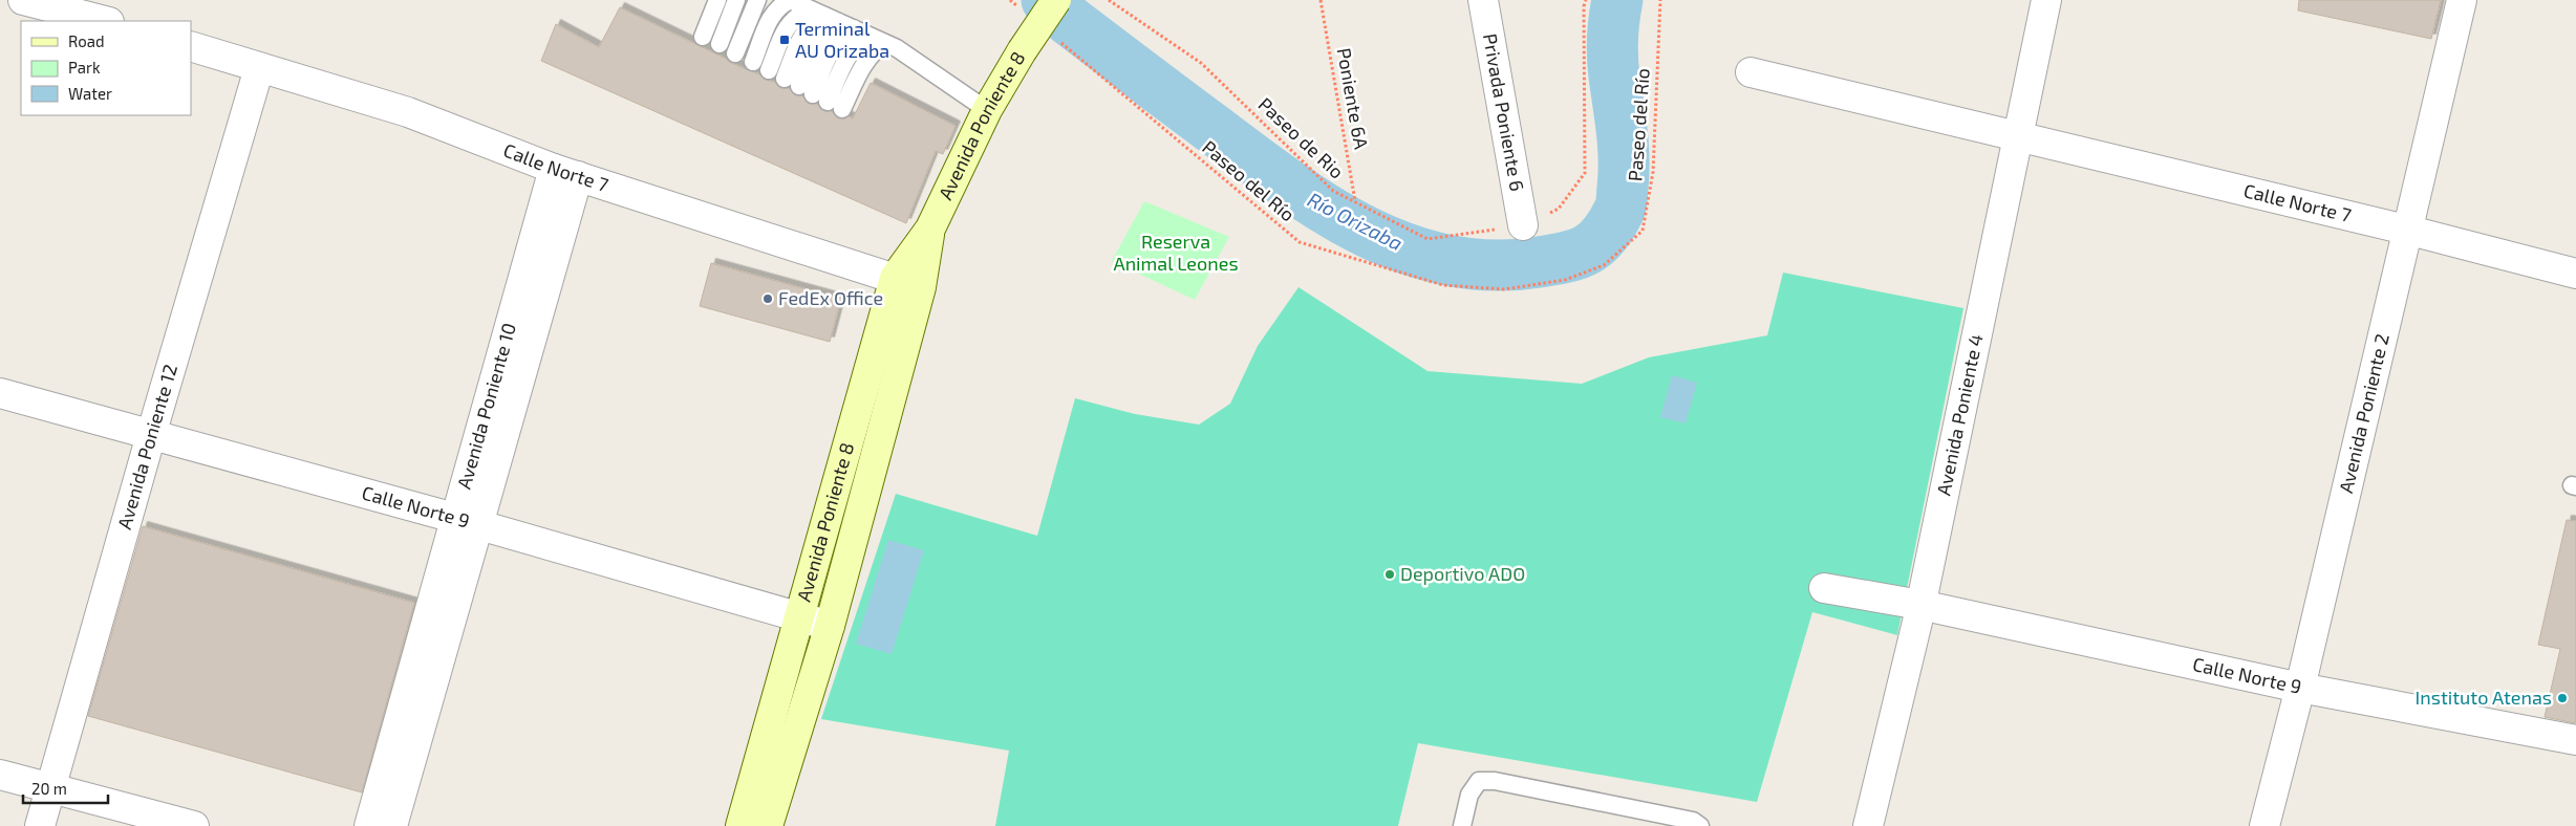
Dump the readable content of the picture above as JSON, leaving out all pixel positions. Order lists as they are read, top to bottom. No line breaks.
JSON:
{"streets":{"street":["Privada Poniente 6","Avenida Poniente 8","Calle Norte 7","Avenida Poniente 10","Avenida Poniente 2","Avenida Poniente 4","Avenida Poniente 12","Calle Norte 9"],"path":["Poniente 6A","Paseo del Río","Paseo de Rio"]},"crossings":[["Poniente 6A","Paseo de Rio"],["Privada Poniente 6","Paseo de Rio"],["Avenida Poniente 8","Calle Norte 7"],["Avenida Poniente 8","Calle Norte 9"],["Calle Norte 7","Avenida Poniente 10"],["Calle Norte 7","Avenida Poniente 2"],["Calle Norte 7","Avenida Poniente 4"],["Calle Norte 7","Avenida Poniente 12"],["Avenida Poniente 10","Calle Norte 9"],["Avenida Poniente 2","Calle Norte 9"],["Avenida Poniente 4","Calle Norte 9"],["Avenida Poniente 12","Calle Norte 9"]],"water":["Río Orizaba"],"parks":["Reserva Animal Leones"],"places":{"transit":["Terminal AU Orizaba"],"other":["FedEx Office","Deportivo ADO","Instituto Atenas"]},"legend":["Road","Park","Water"],"scale_bar":"20 m"}
